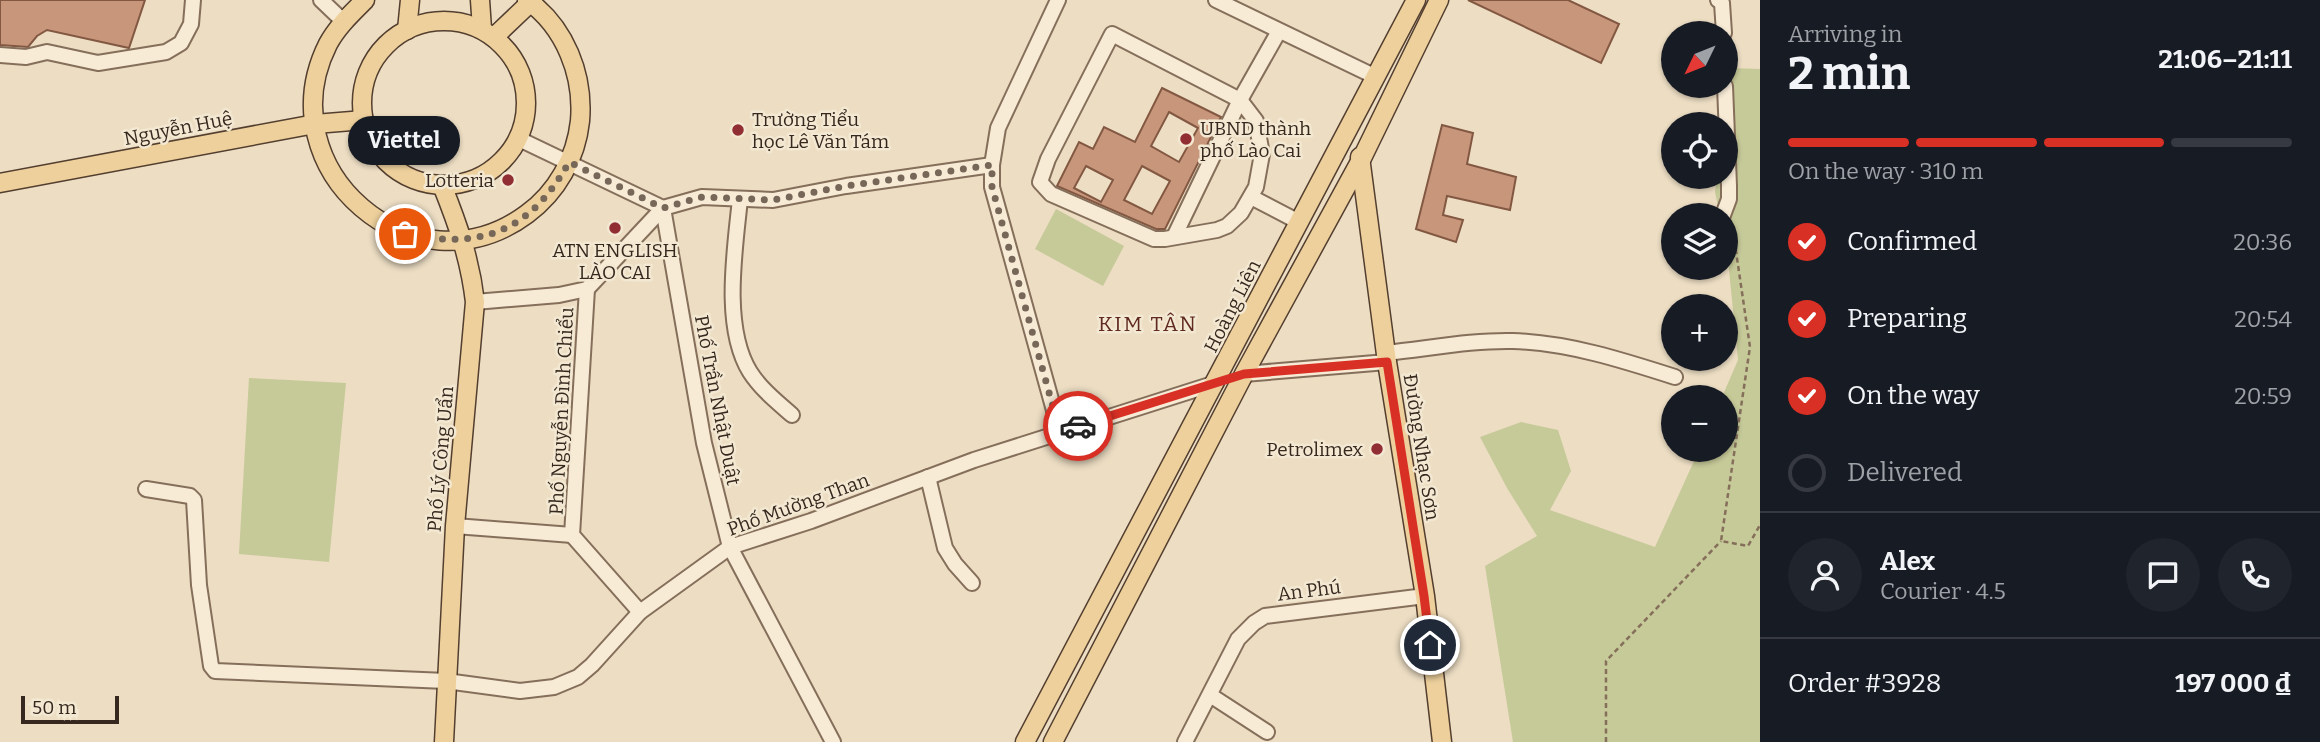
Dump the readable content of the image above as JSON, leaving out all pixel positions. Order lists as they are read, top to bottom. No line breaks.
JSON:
{"streets":{"main road":["Nguyễn Huệ","Hoàng Liên","Đường Nhạc Sơn","Phố Lý Công Uẩn"],"street":["Phố Trần Nhật Duật","Phố Nguyễn Đình Chiểu","Phố Mường Than","An Phú"]},"crossings":[["Nguyễn Huệ","Phố Lý Công Uẩn"],["Hoàng Liên","Phố Mường Than"],["Phố Trần Nhật Duật","Phố Mường Than"],["Phố Nguyễn Đình Chiểu","Phố Lý Công Uẩn"],["Phố Nguyễn Đình Chiểu","Phố Mường Than"],["Đường Nhạc Sơn","An Phú"],["Phố Lý Công Uẩn","Phố Mường Than"]],"districts":["KIM TÂN"],"places":["Trường Tiểu học Lê Văn Tám","UBND thành phố Lào Cai","Lotteria","ATN ENGLISH LÀO CAI","Viettel","Petrolimex"],"scale_bar":"50 m","north":"bottom left","page":{"heading":["2 min","Arriving in","21:06–21:11"],"panel":["Alex","Courier · 4.5","Order #3928","197 000 ₫"],"map_buttons":["+","−"],"bubble":"Viettel","bar":"On the way · 310 m","list":[["Confirmed","20:36"],["Preparing","20:54"],["On the way","20:59"],"Delivered"],"scale":"50 m"}}
